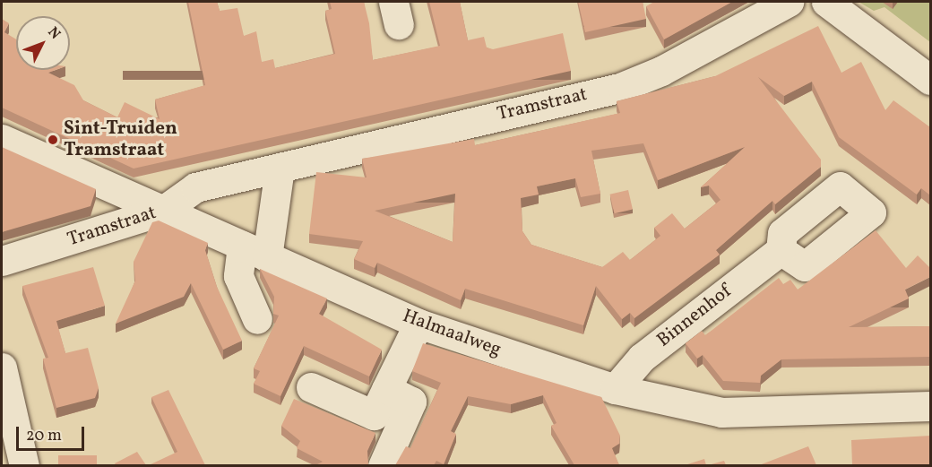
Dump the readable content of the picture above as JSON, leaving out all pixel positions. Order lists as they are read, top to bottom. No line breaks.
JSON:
{"streets":{"street":["Tramstraat","Binnenhof","Halmaalweg"]},"crossings":[["Tramstraat","Halmaalweg"],["Binnenhof","Halmaalweg"]],"places":["Sint-Truiden Tramstraat"],"scale_bar":"20 m","north":"top right"}
